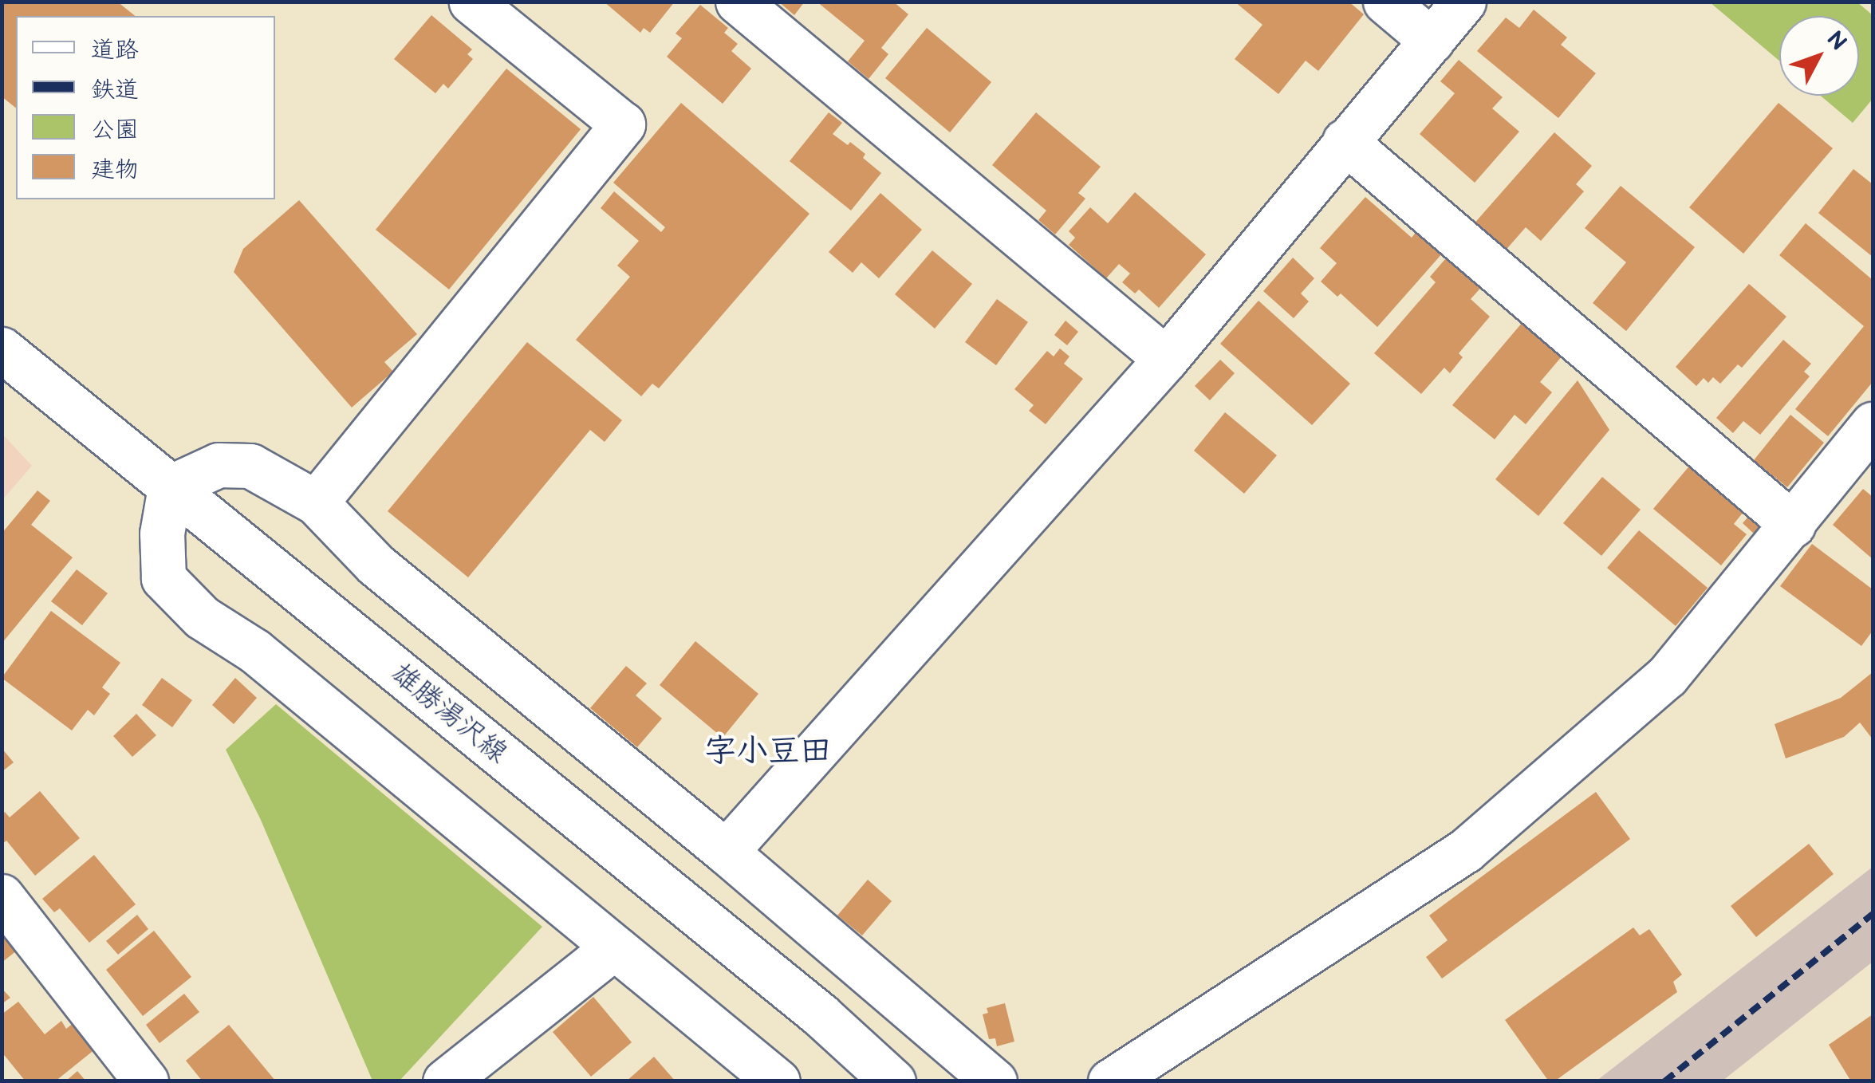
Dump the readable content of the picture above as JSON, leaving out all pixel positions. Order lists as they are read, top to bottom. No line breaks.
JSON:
{"streets":{"street":["雄勝湯沢線"]},"districts":["字小豆田"],"legend":["道路","鉄道","公園","建物"],"north":"top right"}
